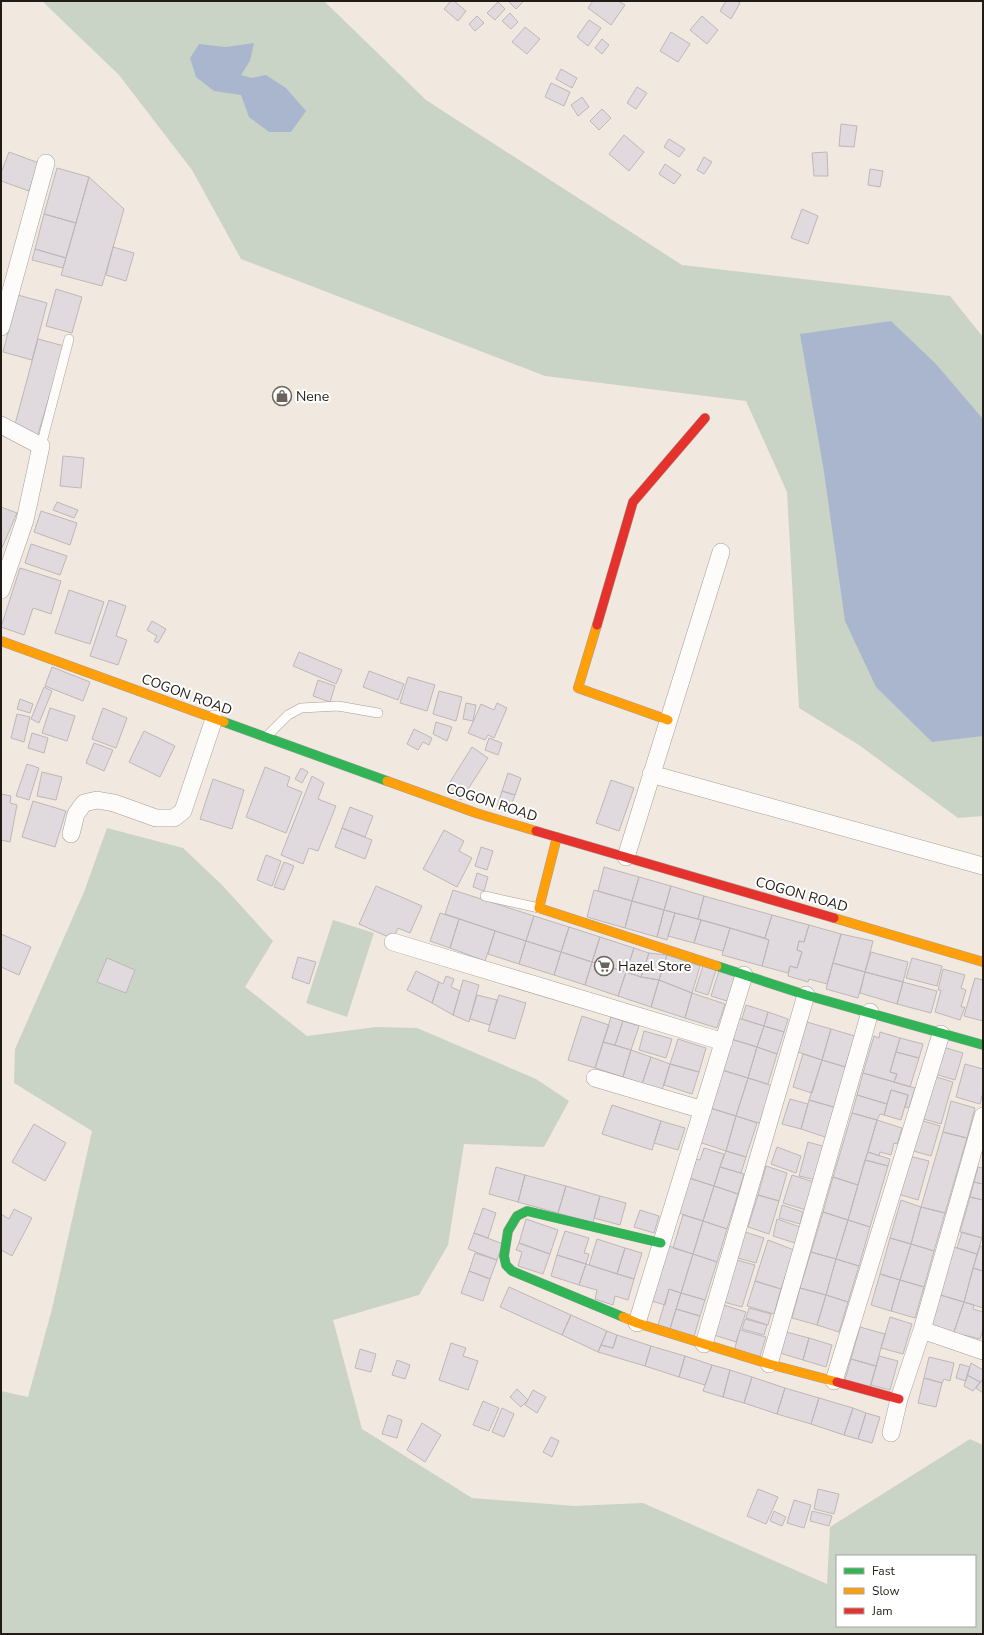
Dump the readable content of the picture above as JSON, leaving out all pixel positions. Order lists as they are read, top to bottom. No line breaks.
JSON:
{"streets":{"street":["COGON ROAD"]},"places":{"shop":["Nene"],"supermarket":["Hazel Store"]},"legend":["Fast","Slow","Jam"]}
